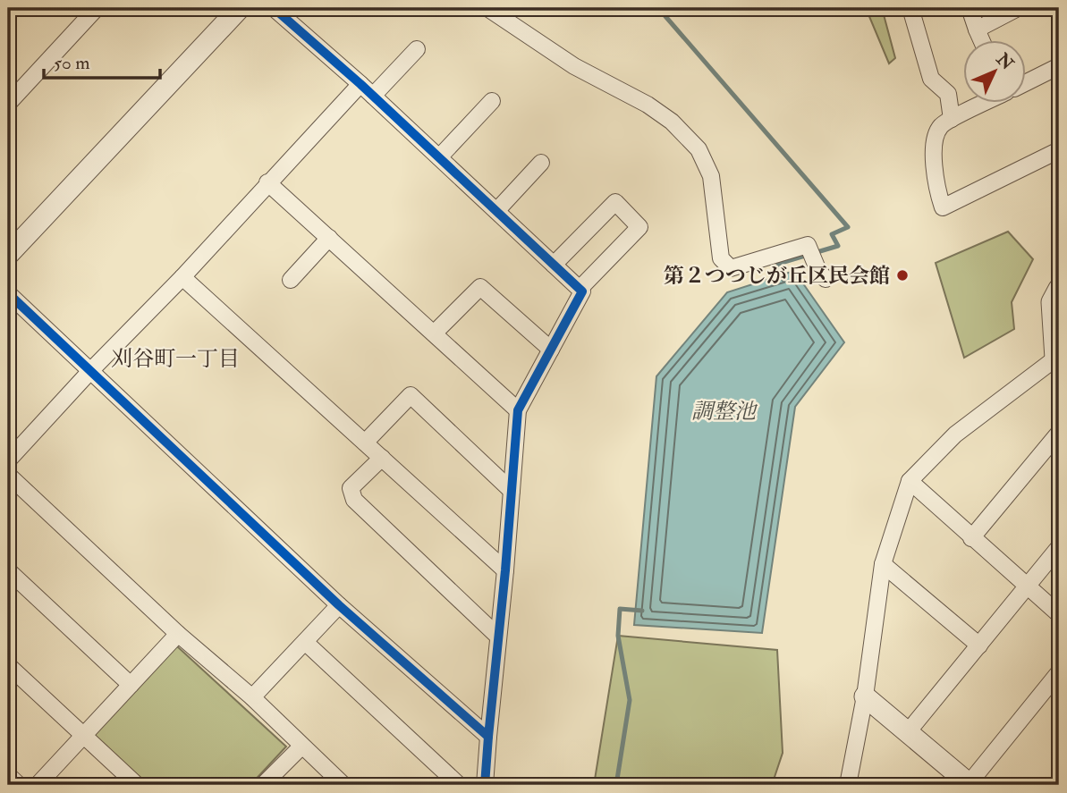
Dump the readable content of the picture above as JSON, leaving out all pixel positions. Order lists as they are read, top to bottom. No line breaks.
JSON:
{"districts":["刈谷町一丁目"],"water":["調整池"],"places":["第２つつじが丘区民会館"],"scale_bar":"50 m","north":"top right"}
